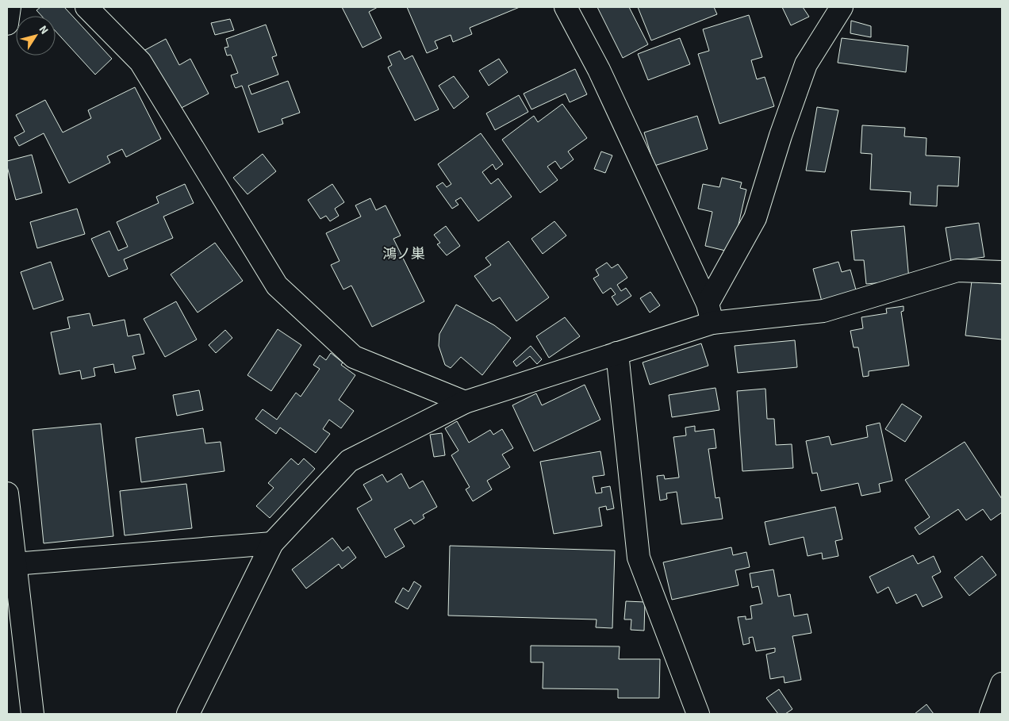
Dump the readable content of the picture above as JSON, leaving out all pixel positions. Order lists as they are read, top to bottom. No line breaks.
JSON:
{"districts":["鴻ノ巣"],"north":"top right"}
